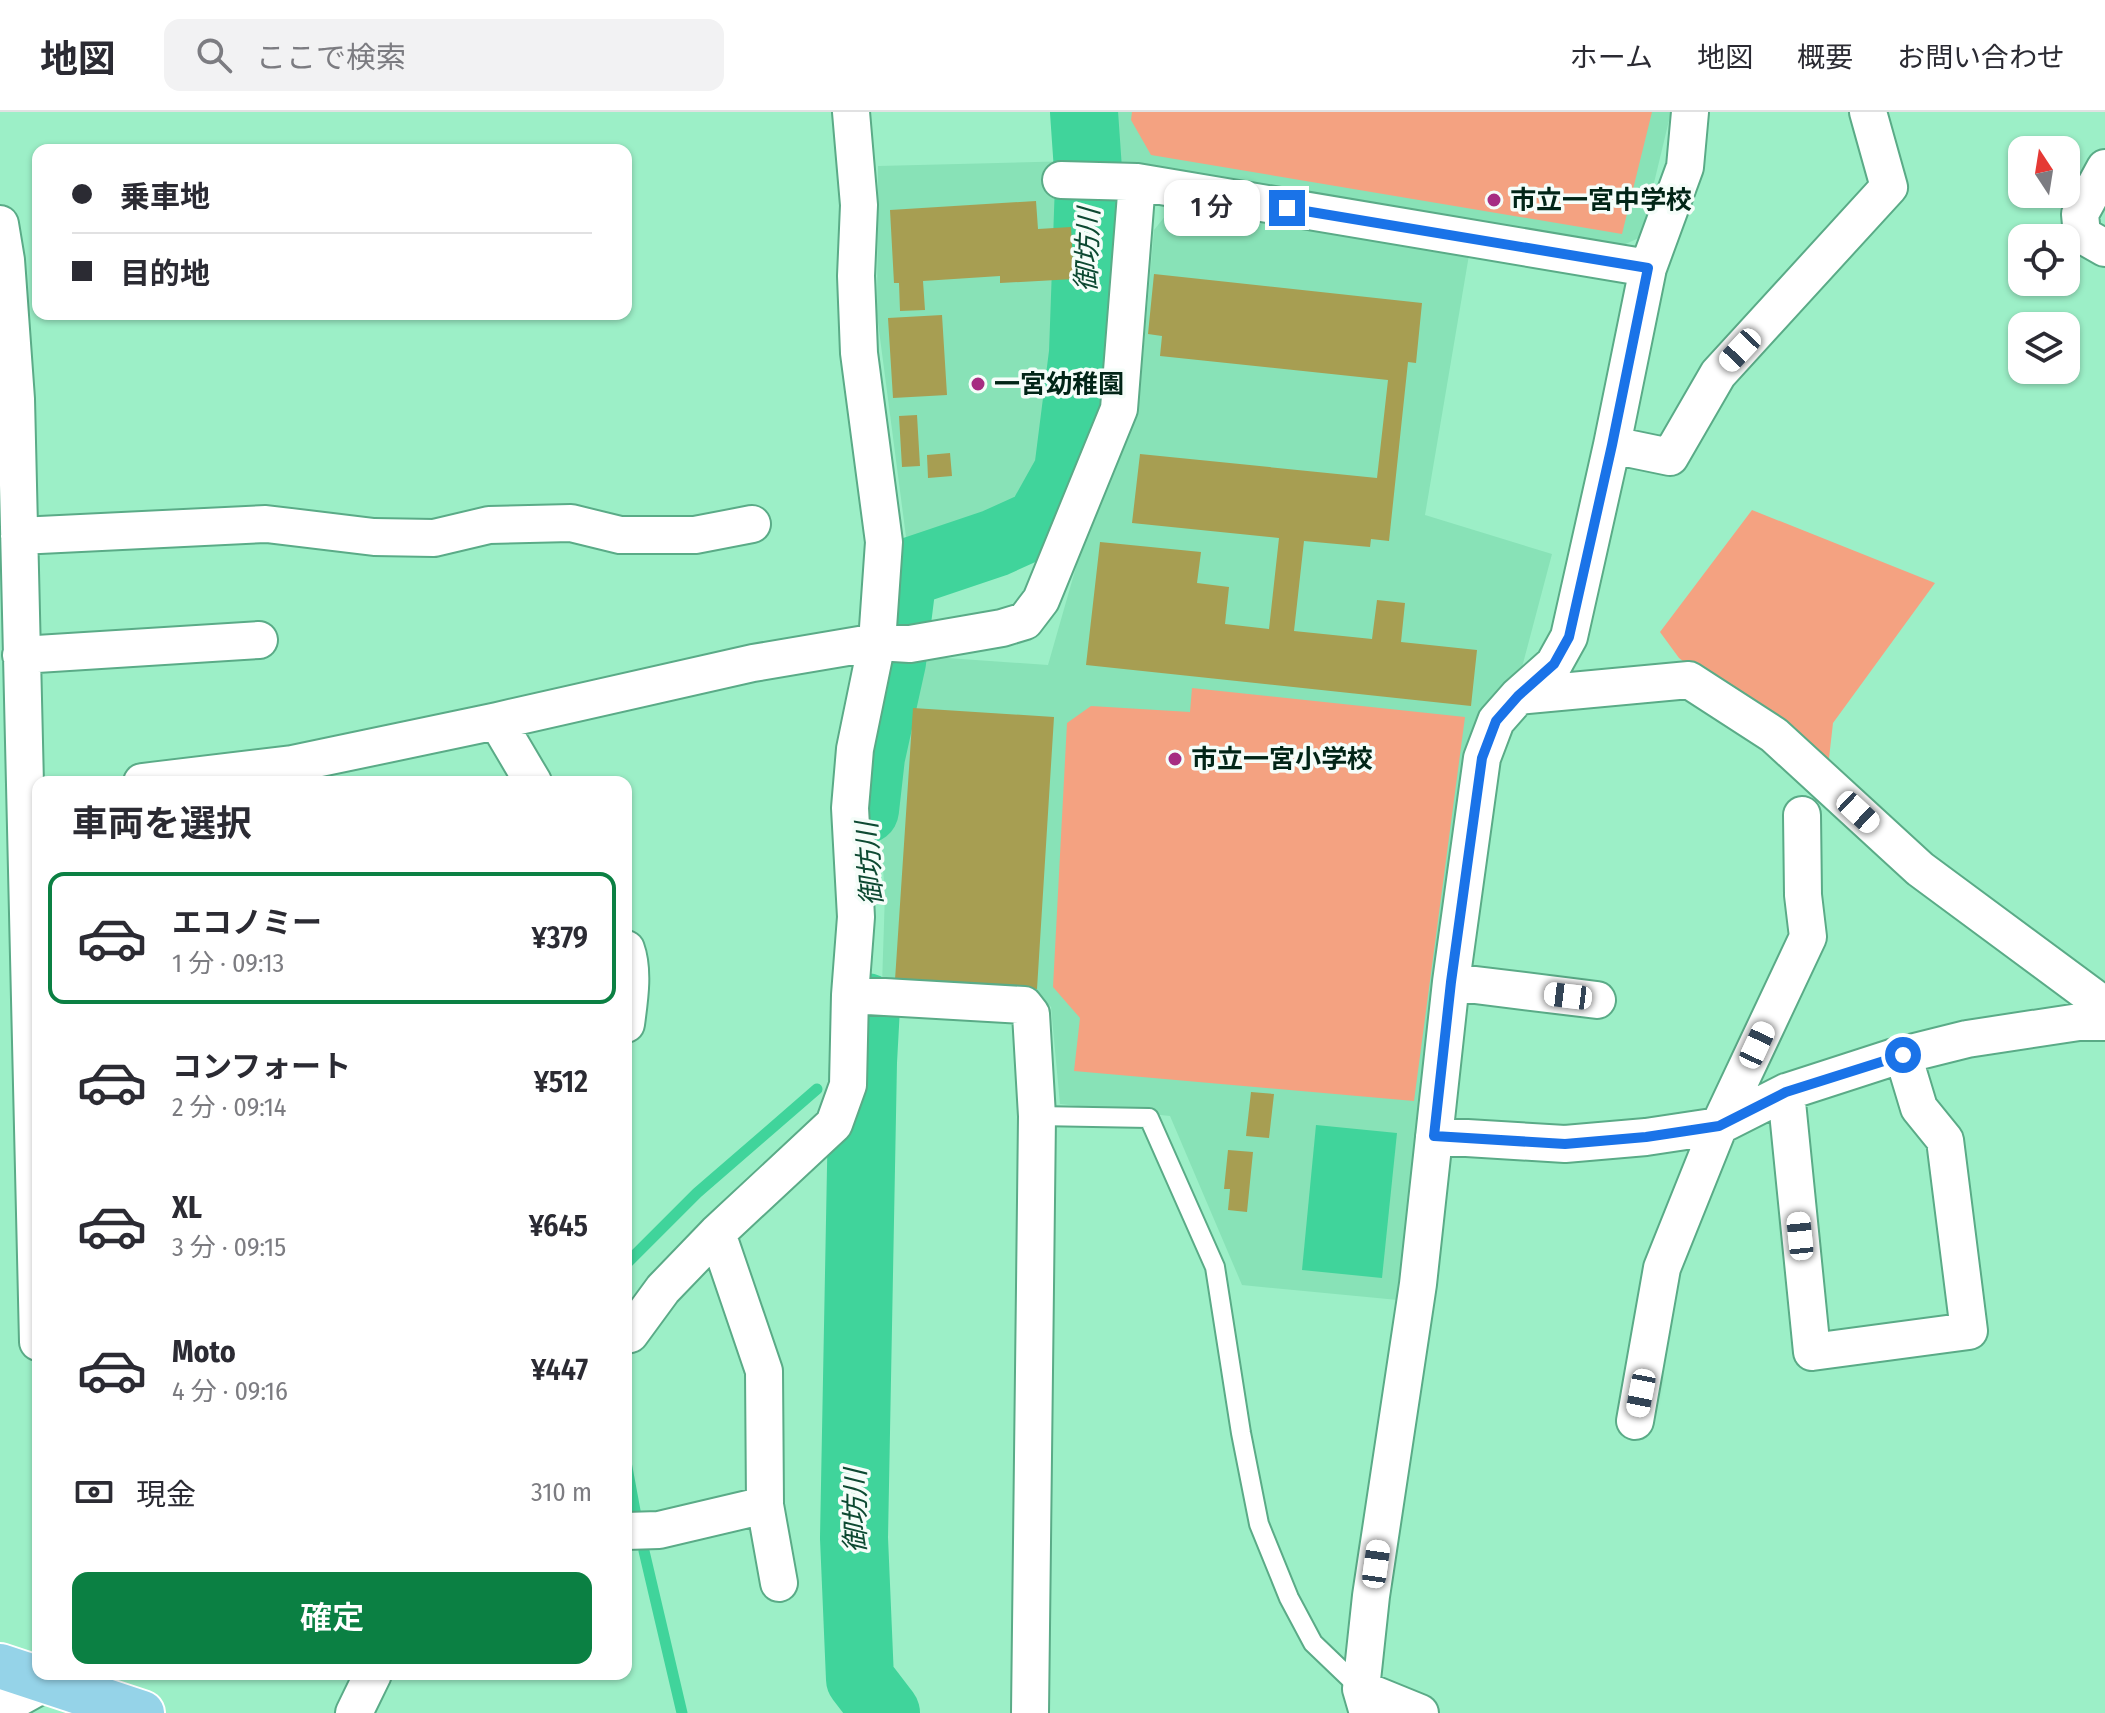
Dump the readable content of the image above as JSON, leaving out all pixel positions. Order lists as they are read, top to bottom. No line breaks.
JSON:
{"water":["御坊川"],"places":["市立一宮中学校","一宮幼稚園","市立一宮小学校"],"north":"top","page":{"header":"地図","search":"ここで検索","nav":["ホーム","地図","概要","お問い合わせ"],"banner":["乗車地","目的地"],"bubble":"1 分","heading":"車両を選択","list":[{"name":"エコノミー","note":"1 分 · 09:13","value":"¥379"},{"name":"コンフォート","note":"2 分 · 09:14","value":"¥512"},{"name":"XL","note":"3 分 · 09:15","value":"¥645"},{"name":"Moto","note":"4 分 · 09:16","value":"¥447"}],"pay":["現金","310 m"],"buttons":"確定"}}
